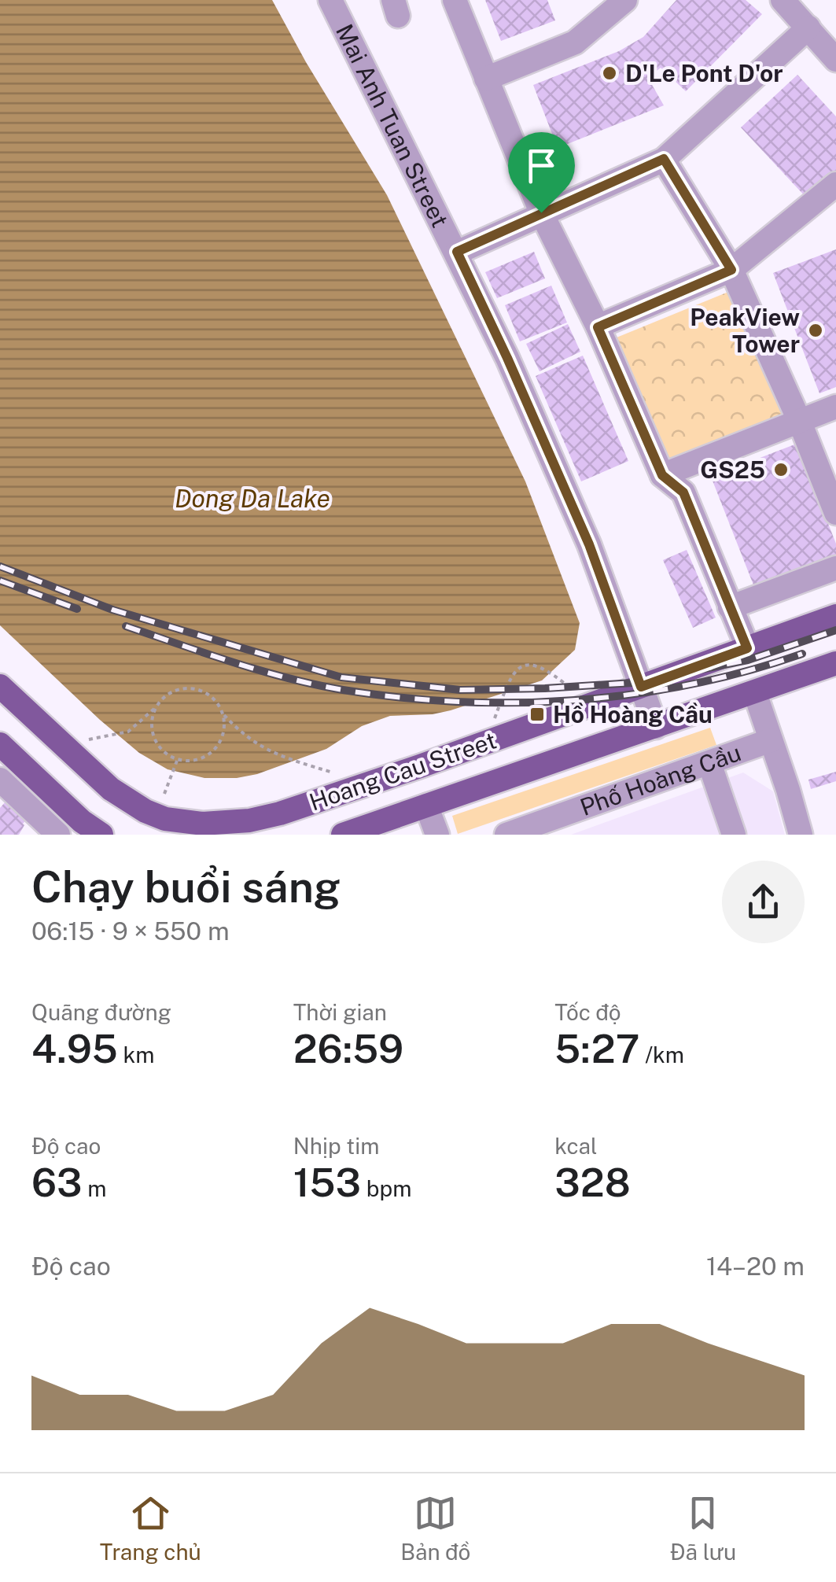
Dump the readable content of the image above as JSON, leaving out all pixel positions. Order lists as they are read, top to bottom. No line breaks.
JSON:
{"streets":{"main road":["Hoang Cau Street"],"street":["Mai Anh Tuan Street","Phố Hoàng Cầu"]},"crossings":[["Mai Anh Tuan Street","Hoang Cau Street"]],"water":["Dong Da Lake"],"places":{"other":["D'Le Pont D'or","PeakView Tower","GS25"],"transit":["Hồ Hoàng Cầu"]},"page":{"heading":["Chạy buổi sáng","06:15 · 9 × 550 m"],"stats":[["Quãng đường","4.95 km"],["Thời gian","26:59"],["Tốc độ","5:27 /km"],["Độ cao","63 m"],["Nhịp tim","153 bpm"],["kcal","328"]],"chart":["Độ cao","14–20 m"],"tabs":["Trang chủ","Bản đồ","Đã lưu"]}}
